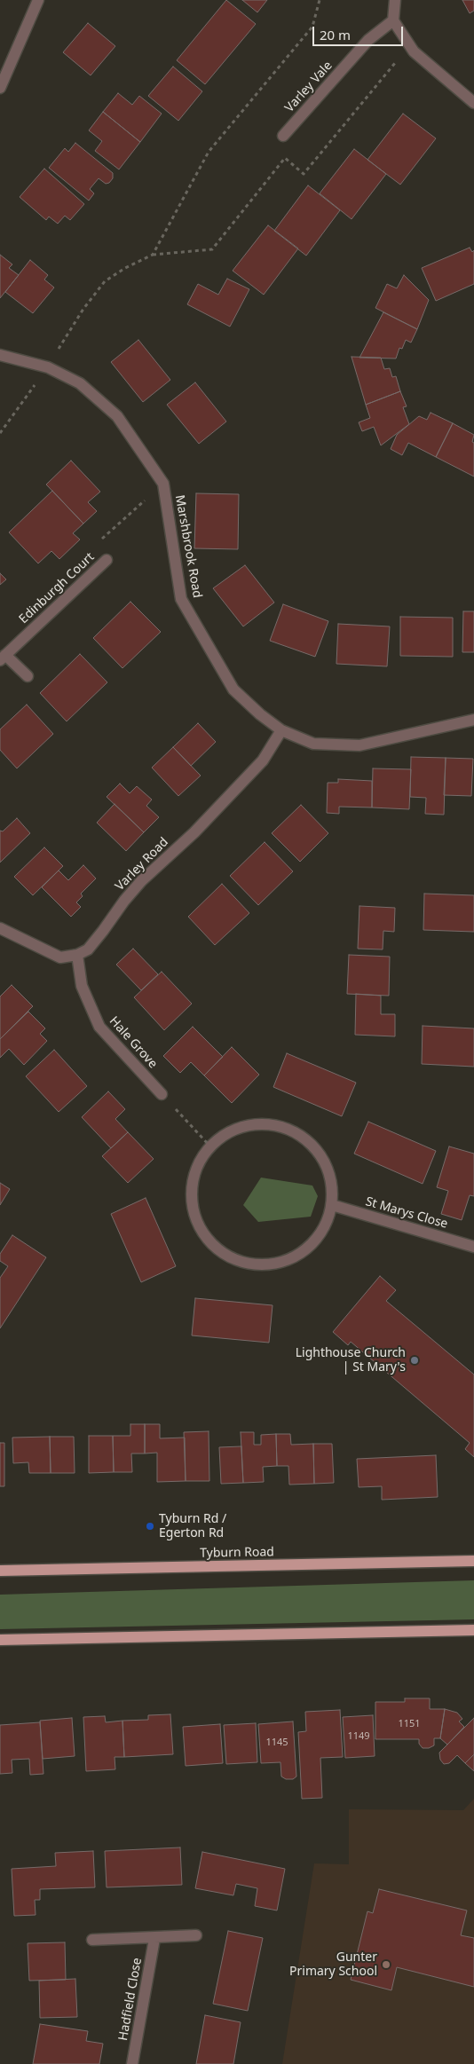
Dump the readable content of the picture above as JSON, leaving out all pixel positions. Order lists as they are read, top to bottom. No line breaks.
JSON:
{"streets":{"main road":["Tyburn Road"],"street":["Varley Vale","Marshbrook Road","Edinburgh Court","Varley Road","Hale Grove","St Marys Close","Hadfield Close"]},"crossings":[["Marshbrook Road","Varley Road"],["Varley Road","Hale Grove"]],"places":["Lighthouse Church | St Mary's","Tyburn Rd / Egerton Rd","Gunter Primary School"],"house_numbers":["1151","1149","1145"],"scale_bar":"20 m"}
